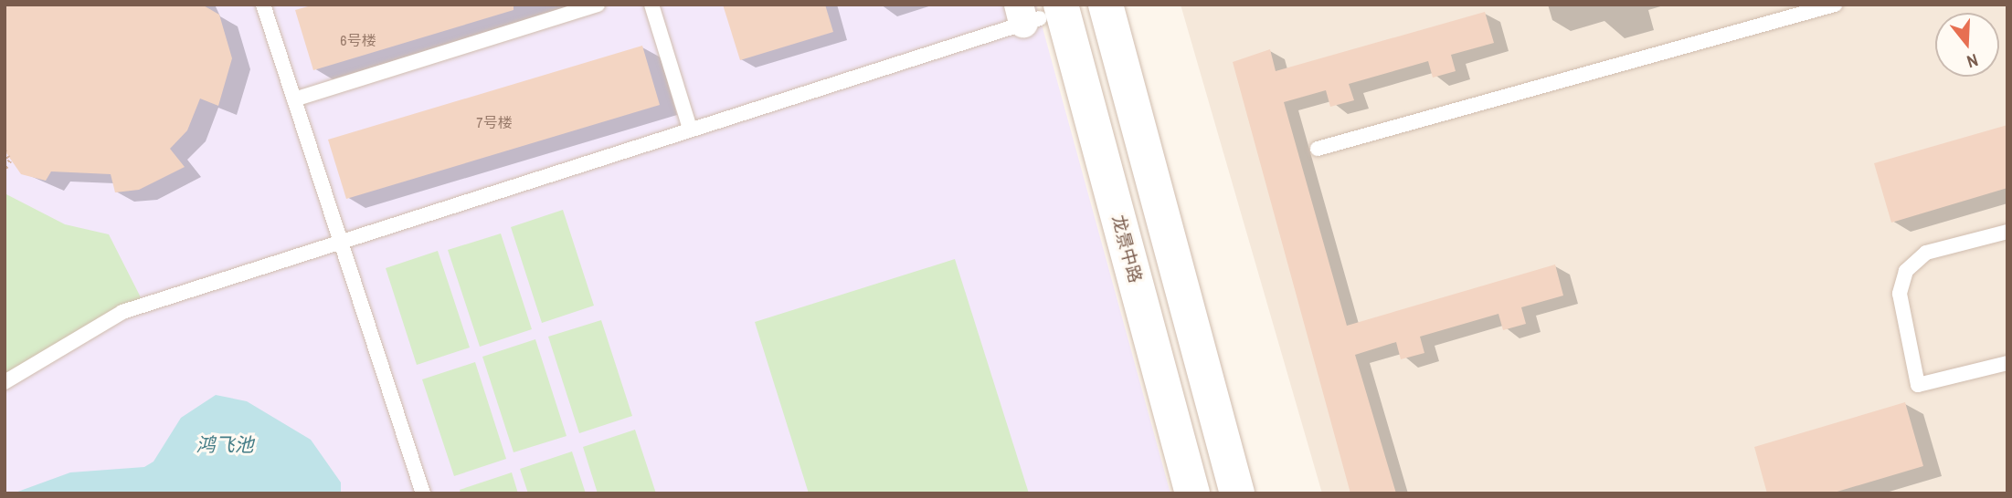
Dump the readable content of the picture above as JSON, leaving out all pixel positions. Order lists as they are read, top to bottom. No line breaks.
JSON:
{"streets":{"street":["龙景中路"]},"water":["鸿飞池"],"house_numbers":["6号楼","7号楼"],"north":"bottom"}
